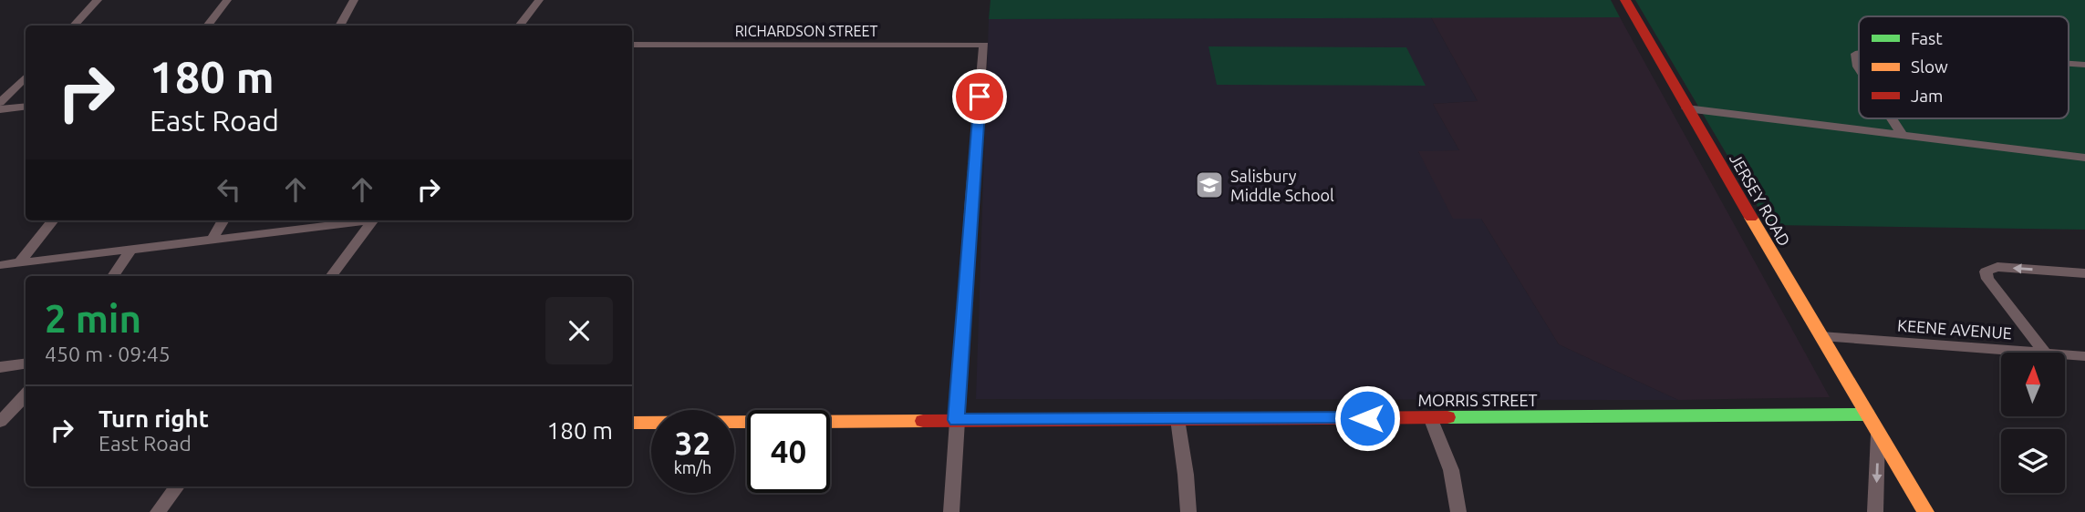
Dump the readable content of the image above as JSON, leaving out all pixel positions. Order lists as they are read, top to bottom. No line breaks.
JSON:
{"streets":{"street":["RICHARDSON STREET","JERSEY ROAD","KEENE AVENUE","MORRIS STREET"]},"crossings":[["RICHARDSON STREET","MORRIS STREET"],["JERSEY ROAD","KEENE AVENUE"],["JERSEY ROAD","MORRIS STREET"]],"places":{"school or university":["Salisbury Middle School"]},"legend":["Fast","Slow","Jam"],"north":"top","page":{"turn":["180 m","East Road"],"heading":["2 min","450 m · 09:45"],"list":[{"name":"Turn right","note":"East Road","value":"180 m"}],"speed":"32 km/h","limit":"40"}}
